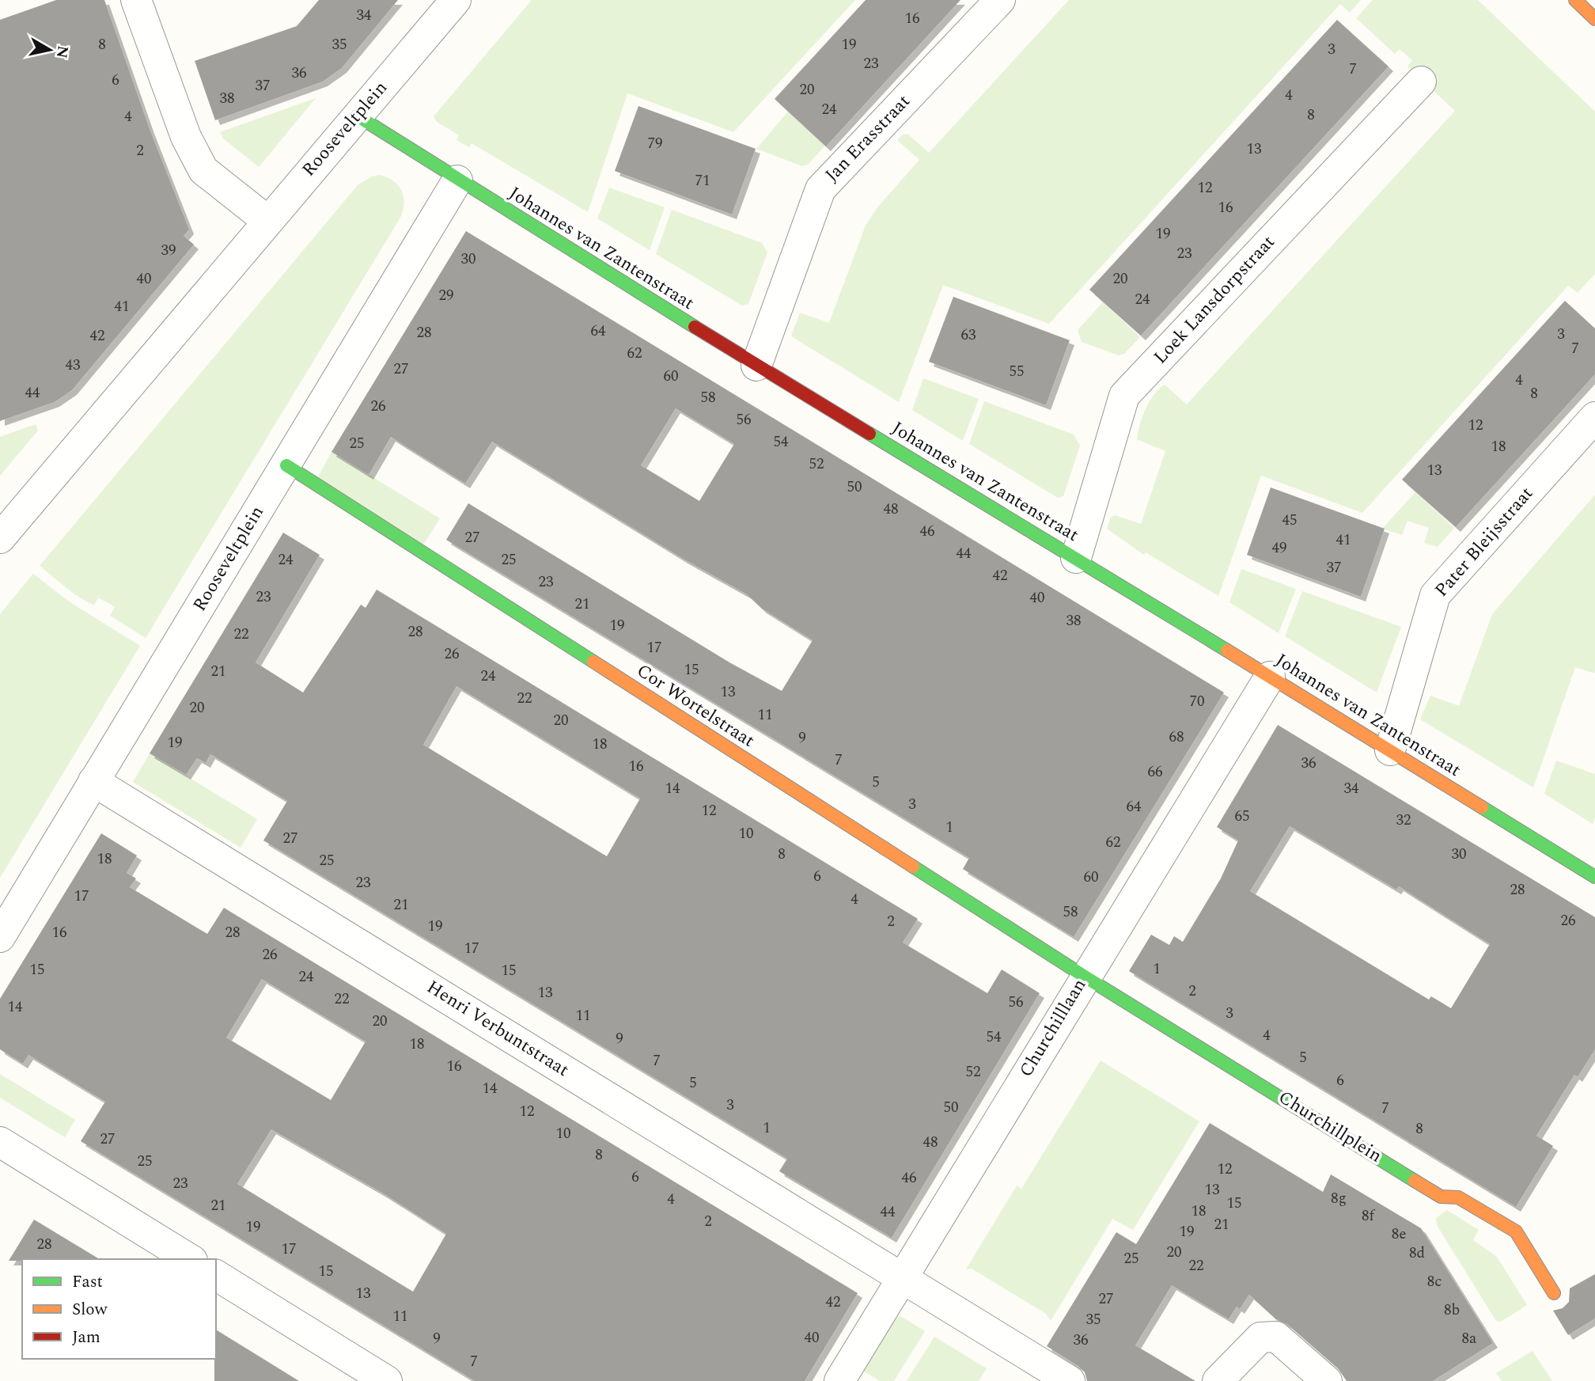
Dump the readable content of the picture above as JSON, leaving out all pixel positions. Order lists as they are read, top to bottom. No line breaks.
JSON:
{"streets":{"street":["Rooseveltplein","Jan Erasstraat","Johannes van Zantenstraat","Loek Lansdorpstraat","Pater Bleijsstraat","Cor Wortelstraat","Churchilllaan","Henri Verbuntstraat","Churchillplein"]},"crossings":[["Rooseveltplein","Johannes van Zantenstraat"],["Rooseveltplein","Cor Wortelstraat"],["Rooseveltplein","Henri Verbuntstraat"],["Jan Erasstraat","Johannes van Zantenstraat"],["Johannes van Zantenstraat","Loek Lansdorpstraat"],["Johannes van Zantenstraat","Pater Bleijsstraat"],["Johannes van Zantenstraat","Churchilllaan"],["Cor Wortelstraat","Churchilllaan"],["Cor Wortelstraat","Churchillplein"],["Churchilllaan","Henri Verbuntstraat"],["Churchilllaan","Churchillplein"]],"house_numbers":["34","16","8","35","19","3","23","7","36","6","37","20","4","38","24","8","4","79","13","2","71","12","16","19","39","23","30","40","20","29","24","41","64","28","3","63","42","7","62","43","27","55","60","4","44","8","58","26","56","12","54","25","18","52","13","50","48","45","46","27","41","49","44","24","25","37","42","23","23","40","21","38","19","28","22","17","26","15","21","24","13","22","70","20","11","20","68","9","19","18","7","36","16","66","5","14","34","3","64","12","65","32","1","10","27","62","8","30","18","25","6","60","23","28","17","4","21","58","26","2","19","16","28","17","26","1","15","15","24","2","13","22","56","14","3","11","20","4","54","9","18","5","7","16","52","6","5","14","3","50","7","12","1","8","10","27","48","8","25","12","6","46","23","13","8g","4","15","21","18","44","8f","2","21","19","19","8e","28","17","20","8d","25","22","15","8c","13","27","42","8b","11","35","40","9","8a","36","7"],"legend":["Fast","Slow","Jam"],"north":"right"}
